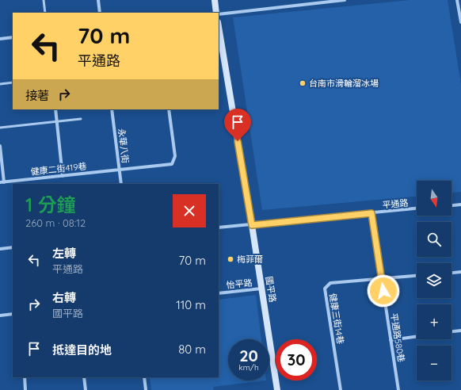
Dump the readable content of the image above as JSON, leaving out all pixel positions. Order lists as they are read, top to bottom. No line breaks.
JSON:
{"streets":{"street":["永華八街","健康二街419巷","平通路","怡平路","國平路","健康三街14巷","平通路580巷"]},"crossings":[["永華八街","健康二街419巷"],["平通路","國平路"],["平通路","平通路580巷"],["怡平路","國平路"],["健康三街14巷","平通路580巷"]],"places":["台南市滑輪溜冰場","梅菲爾"],"north":"bottom","page":{"turn":["70 m","平通路"],"then":"接著","map_buttons":["+","−"],"heading":["1 分鐘","260 m · 08:12"],"list":[{"name":"左轉","note":"平通路","value":"70 m"},{"name":"右轉","note":"國平路","value":"110 m"},{"name":"抵達目的地","value":"80 m"}],"speed":"20 km/h","limit":"30"}}
